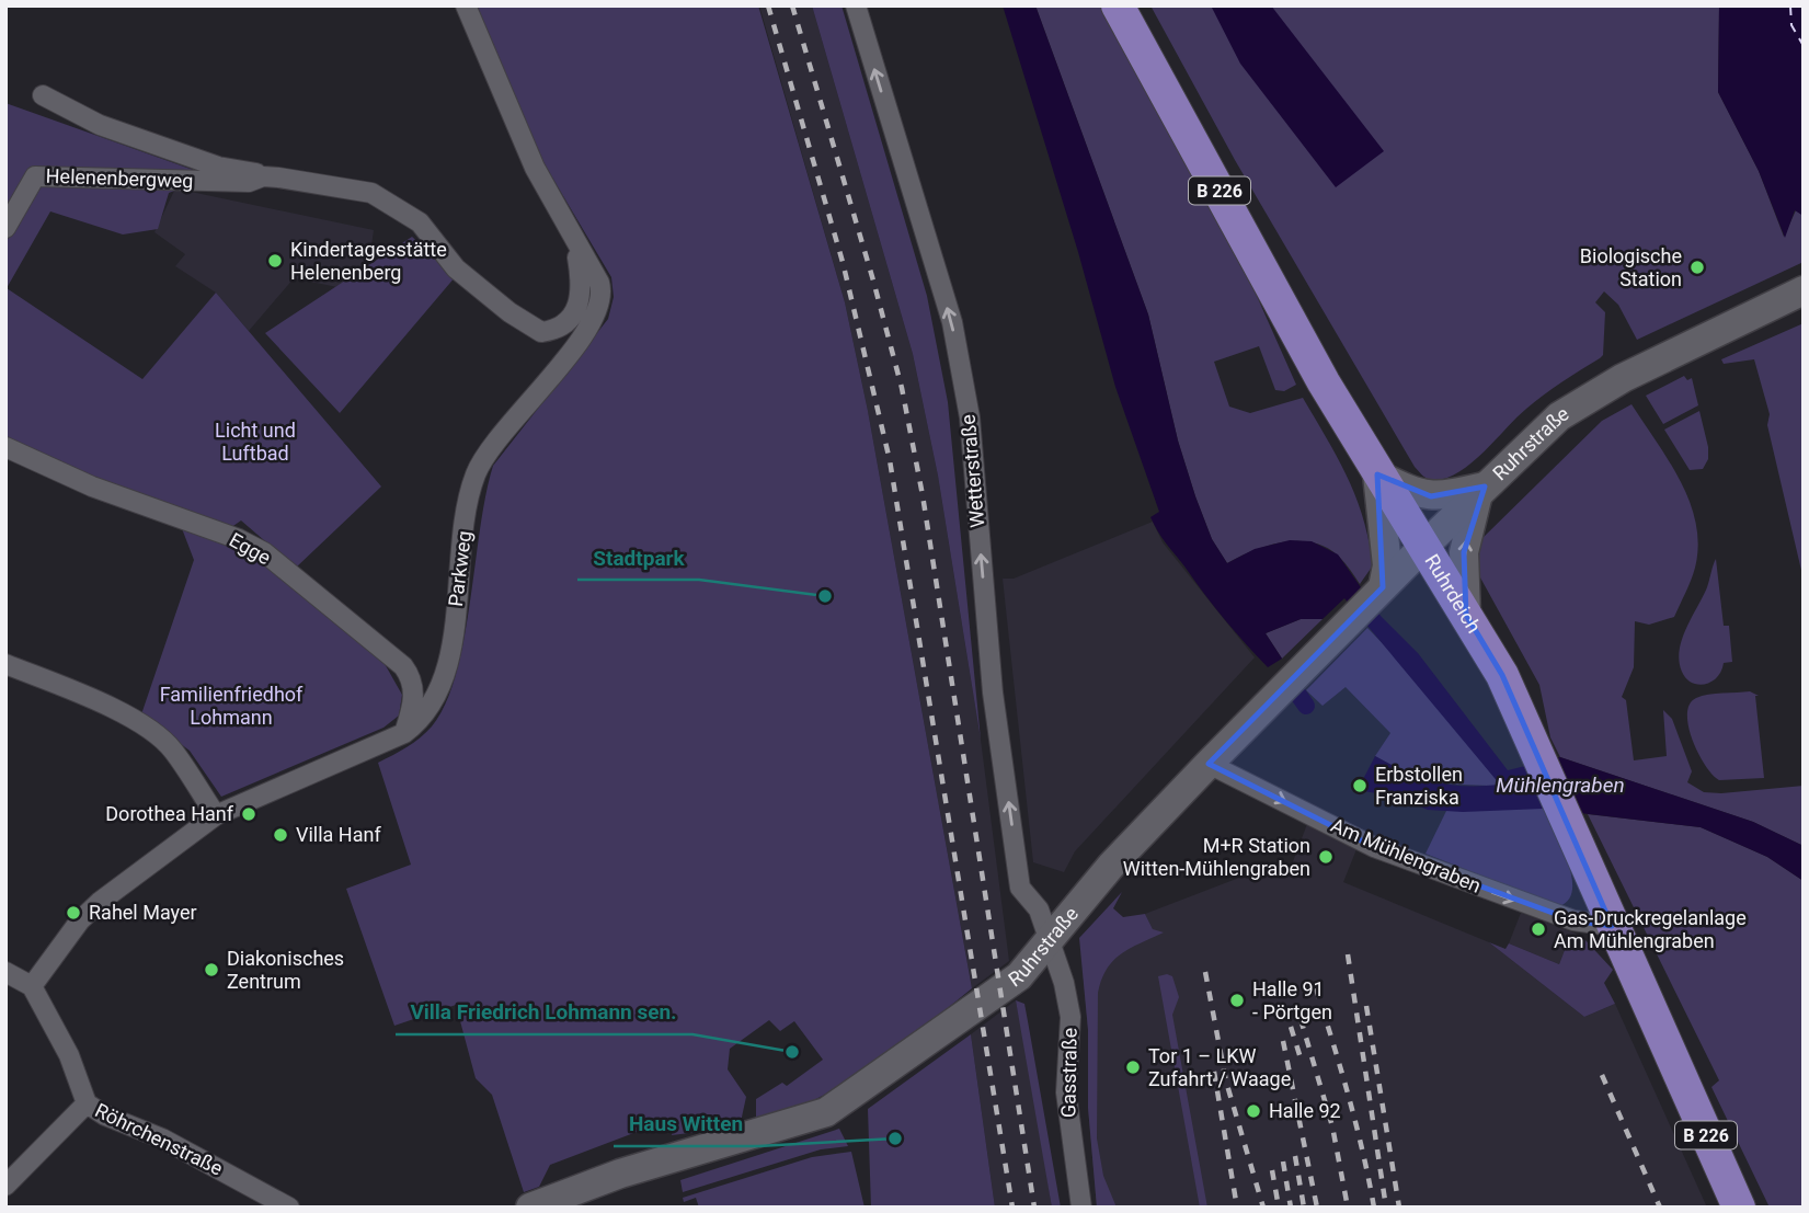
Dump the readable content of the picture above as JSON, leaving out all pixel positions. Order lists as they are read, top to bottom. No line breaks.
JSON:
{"streets":{"main road":["B 226","Ruhrstraße","Ruhrdeich"],"street":["Helenenbergweg","Wetterstraße","Egge","Parkweg","Am Mühlengraben","Gasstraße","Röhrchenstraße"]},"crossings":[["Helenenbergweg","Parkweg"],["Ruhrstraße","Wetterstraße"],["Ruhrstraße","Ruhrdeich"],["Ruhrstraße","Am Mühlengraben"],["Ruhrstraße","Gasstraße"],["Wetterstraße","Gasstraße"],["Egge","Parkweg"],["Parkweg","Röhrchenstraße"],["Ruhrdeich","Am Mühlengraben"]],"one_way":["Wetterstraße","Am Mühlengraben"],"water":["Mühlengraben"],"parks":["Licht und Luftbad","Familienfriedhof Lohmann"],"places":["Kindertagesstätte Helenenberg","Biologische Station","Stadtpark","Erbstollen Franziska","Dorothea Hanf","Villa Hanf","M+R Station Witten-Mühlengraben","Rahel Mayer","Gas-Druckregelanlage Am Mühlengraben","Diakonisches Zentrum","Halle 91 - Pörtgen","Villa Friedrich Lohmann sen.","Tor 1 – LKW Zufahrt / Waage","Halle 92","Haus Witten"]}
